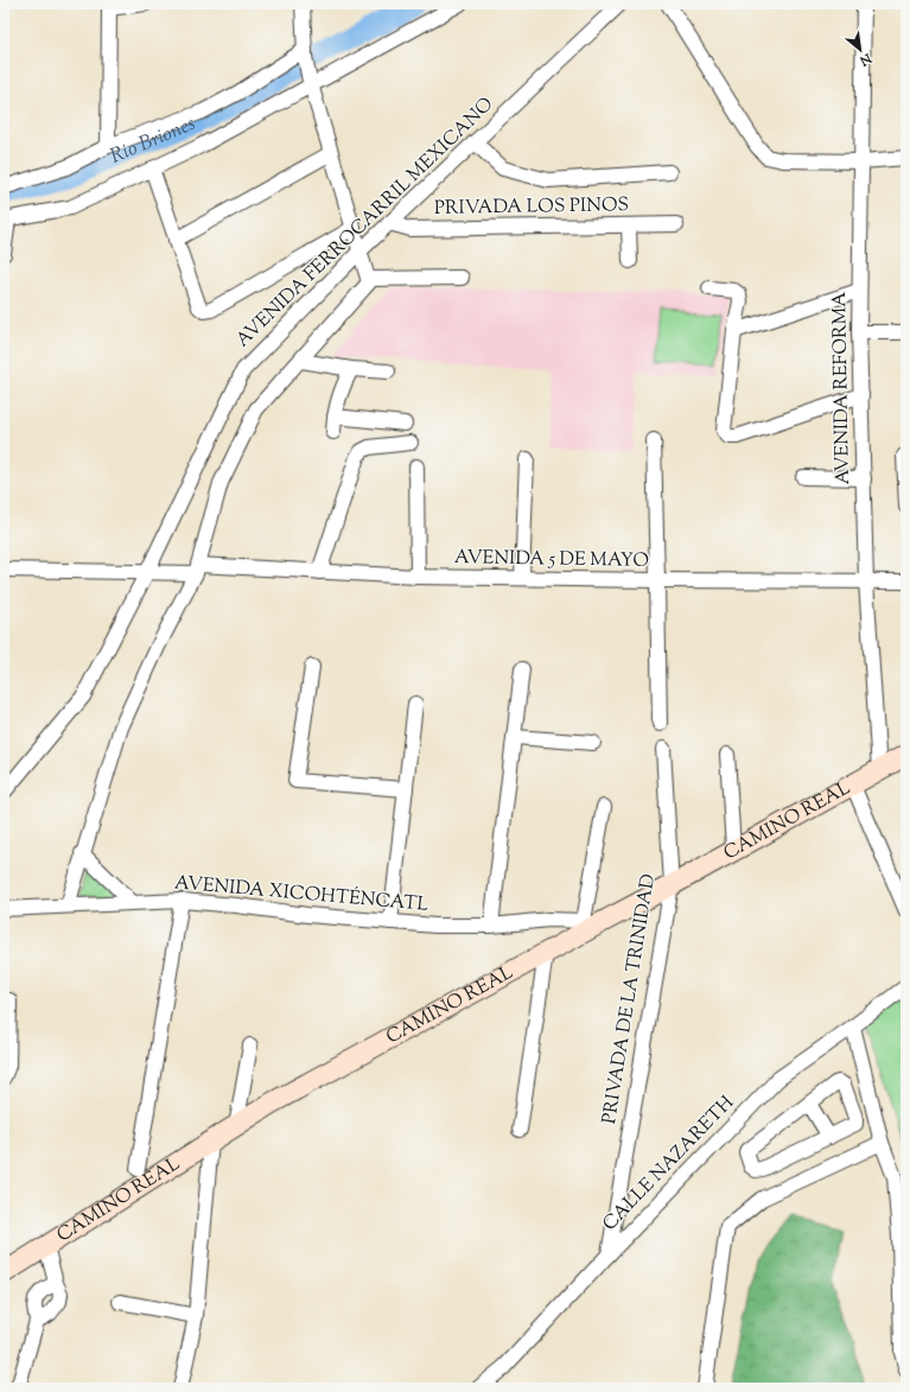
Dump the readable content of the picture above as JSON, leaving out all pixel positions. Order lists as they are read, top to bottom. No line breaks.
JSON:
{"streets":{"main road":["CAMINO REAL"],"street":["PRIVADA LOS PINOS","AVENIDA FERROCARRIL MEXICANO","AVENIDA REFORMA","AVENIDA 5 DE MAYO","AVENIDA XICOHTÉNCATL","PRIVADA DE LA TRINIDAD","CALLE NAZARETH"]},"crossings":[["PRIVADA LOS PINOS","AVENIDA FERROCARRIL MEXICANO"],["AVENIDA FERROCARRIL MEXICANO","AVENIDA 5 DE MAYO"],["AVENIDA REFORMA","AVENIDA 5 DE MAYO"],["AVENIDA REFORMA","CAMINO REAL"],["CAMINO REAL","AVENIDA XICOHTÉNCATL"],["CAMINO REAL","PRIVADA DE LA TRINIDAD"],["PRIVADA DE LA TRINIDAD","CALLE NAZARETH"]],"water":["Rio Briones"],"north":"bottom right"}
